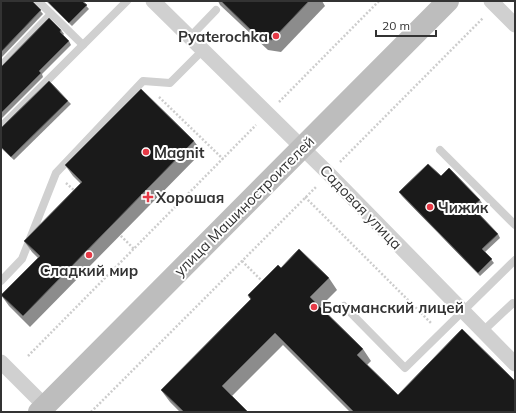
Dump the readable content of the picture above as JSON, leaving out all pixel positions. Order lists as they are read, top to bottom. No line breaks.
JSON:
{"streets":{"main road":["улица Машиностроителей"],"street":["Садовая улица"]},"crossings":[["улица Машиностроителей","Садовая улица"]],"places":{"other":["Pyaterochka","Magnit","Чижик","Сладкий мир","Бауманский лицей"],"health":["Хорошая"]},"scale_bar":"20 m"}
